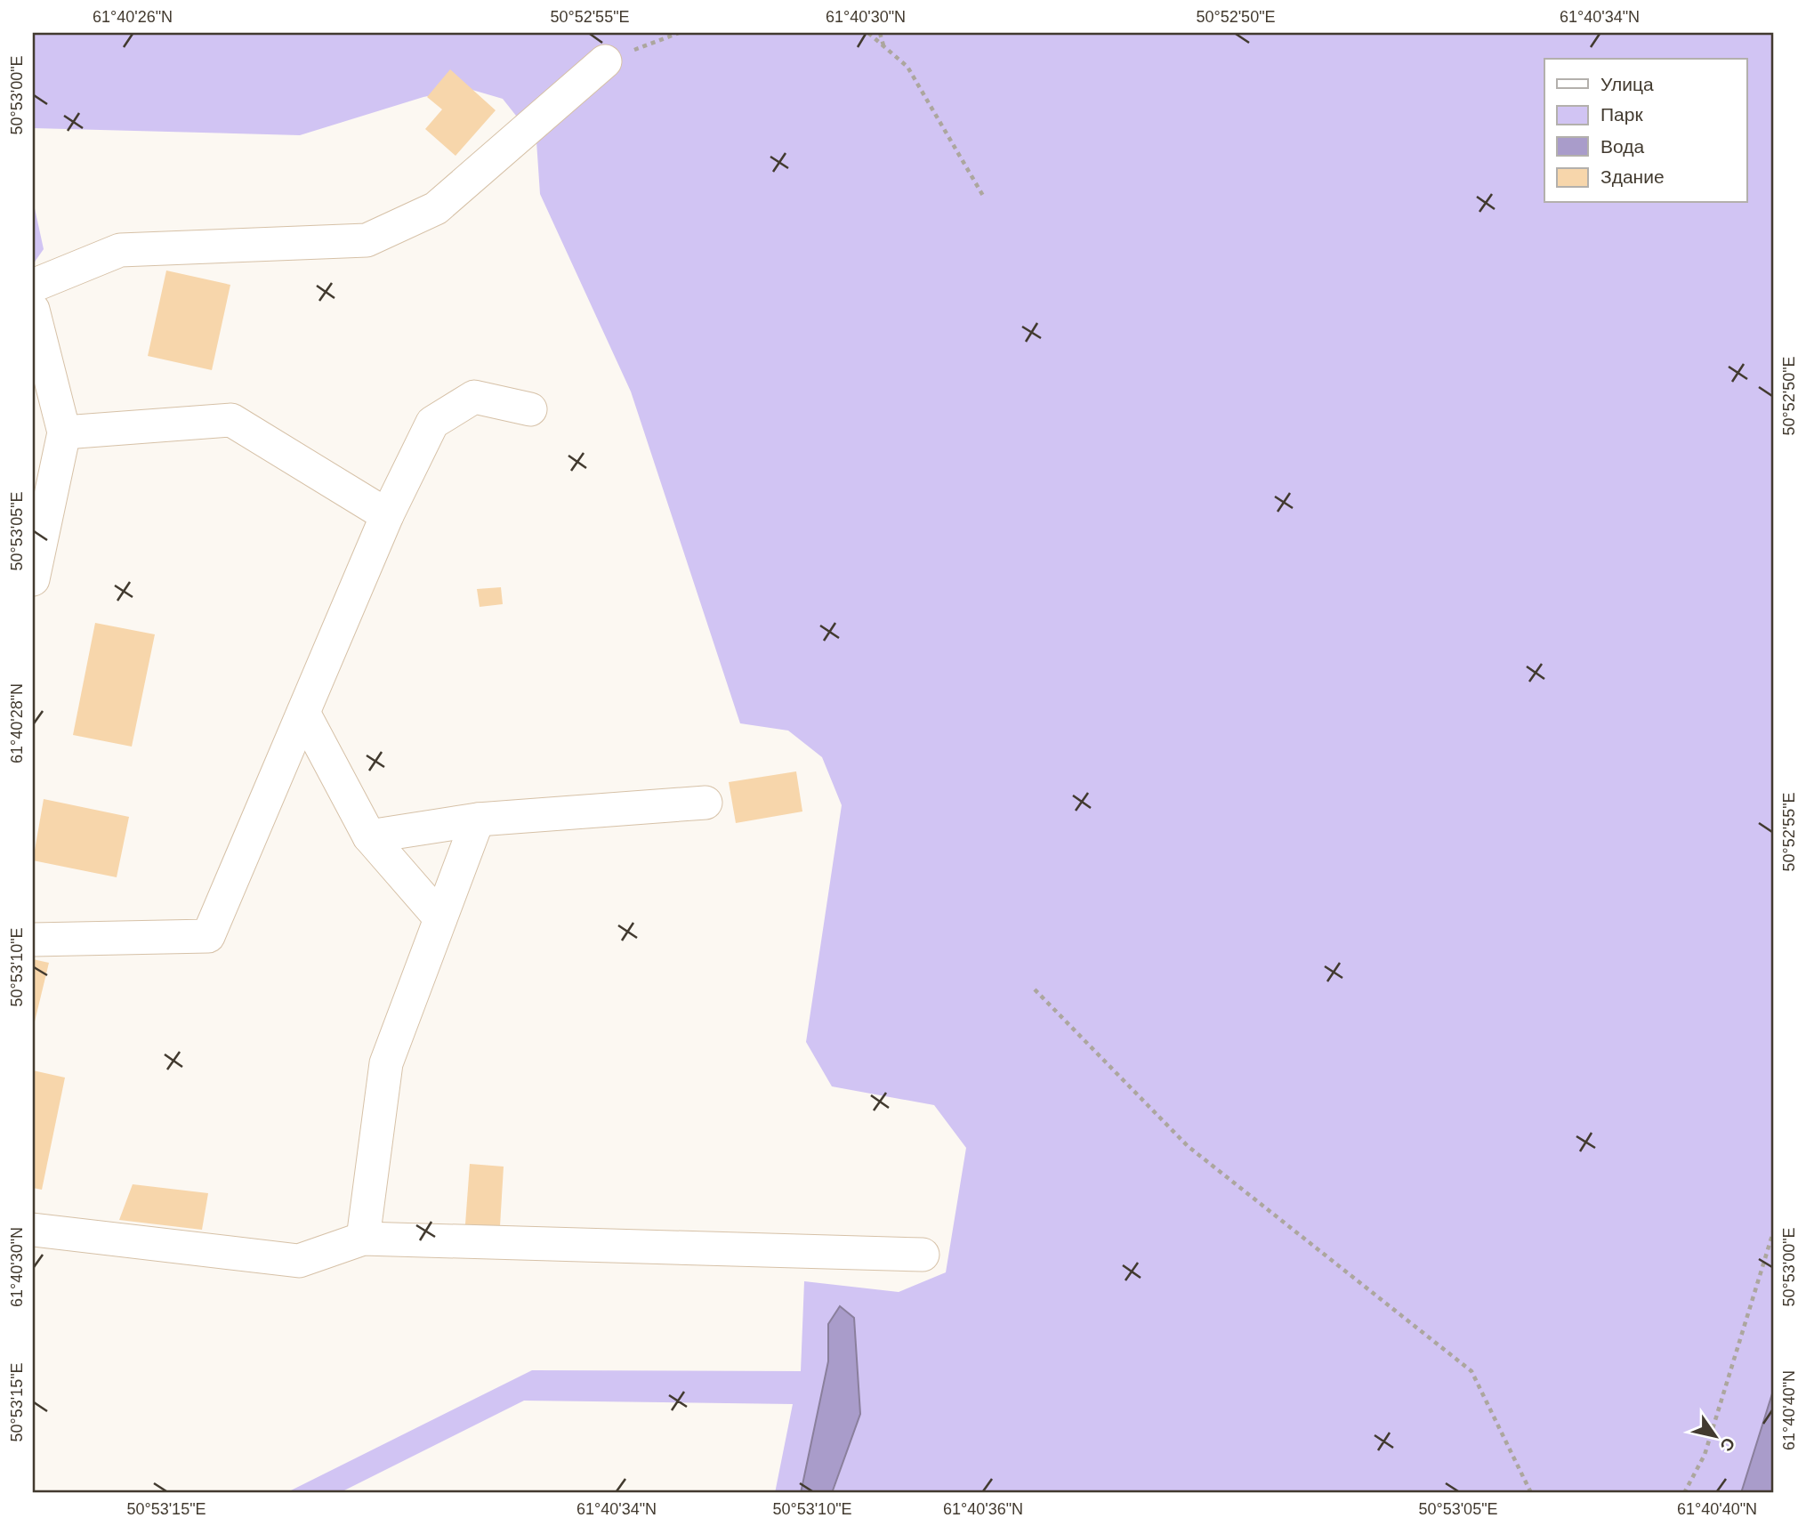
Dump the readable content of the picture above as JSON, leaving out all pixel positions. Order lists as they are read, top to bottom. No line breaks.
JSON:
{"legend":["Улица","Парк","Вода","Здание"],"north":"bottom right","coordinates":["61°40'26\"N","50°52'55\"E","61°40'30\"N","50°52'50\"E","61°40'34\"N","50°53'00\"E","50°53'05\"E","61°40'28\"N","50°53'10\"E","50°53'15\"E","61°40'40\"N","61°40'36\"N"]}
